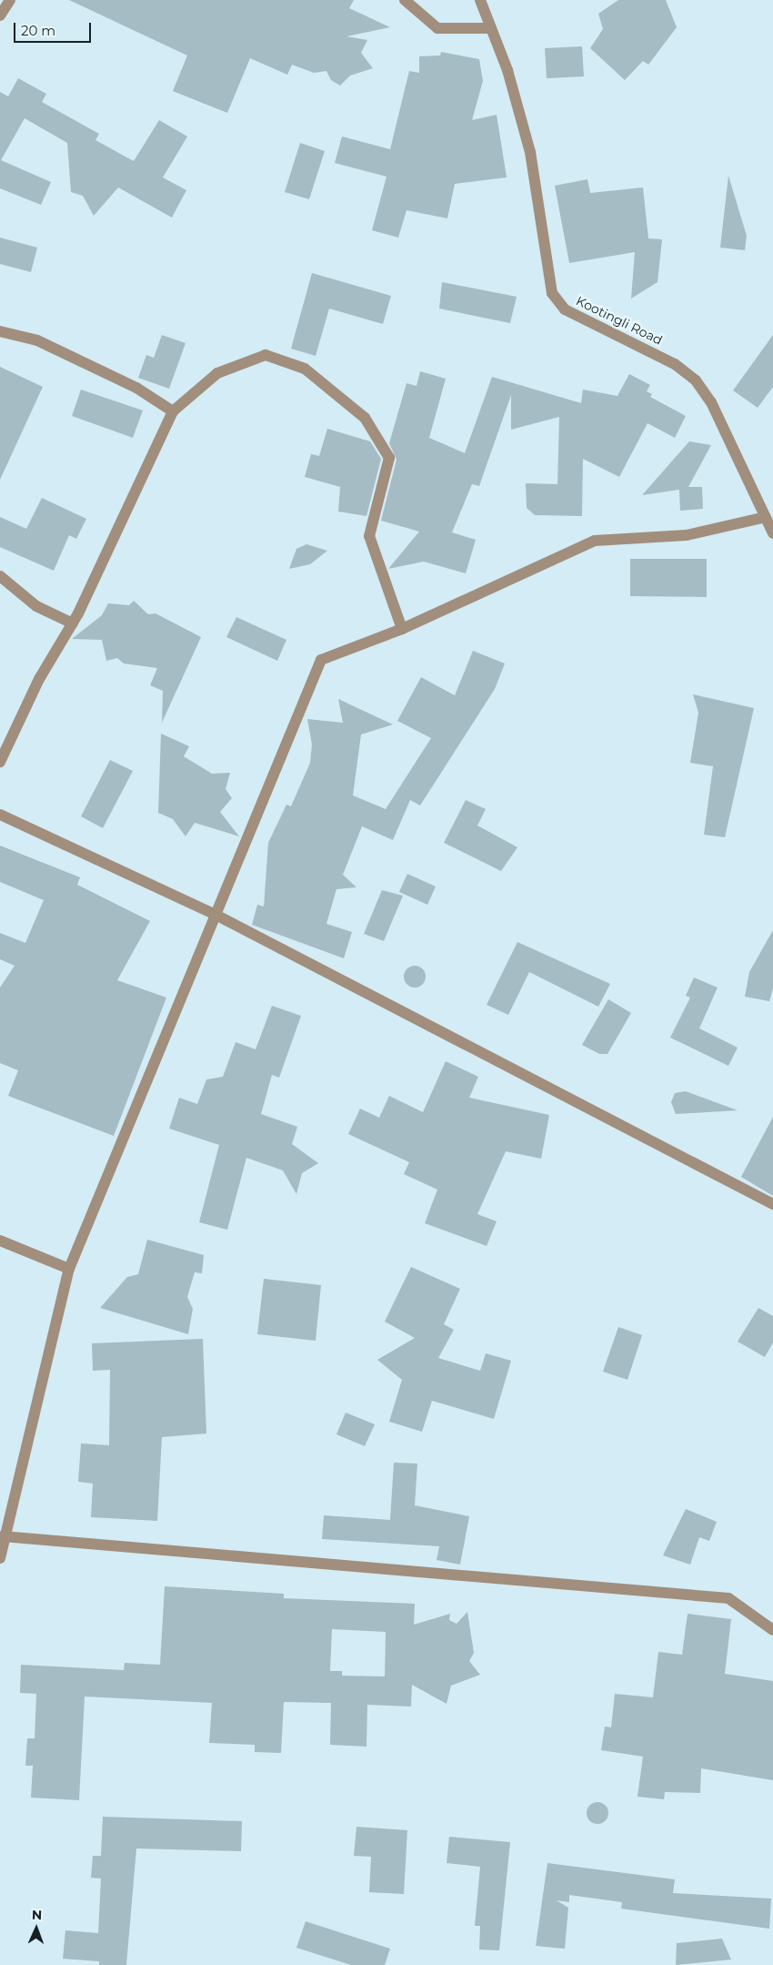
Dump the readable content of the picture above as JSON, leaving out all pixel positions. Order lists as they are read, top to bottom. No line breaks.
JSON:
{"streets":{"street":["Kootingli Road"]},"scale_bar":"20 m","north":"top"}
